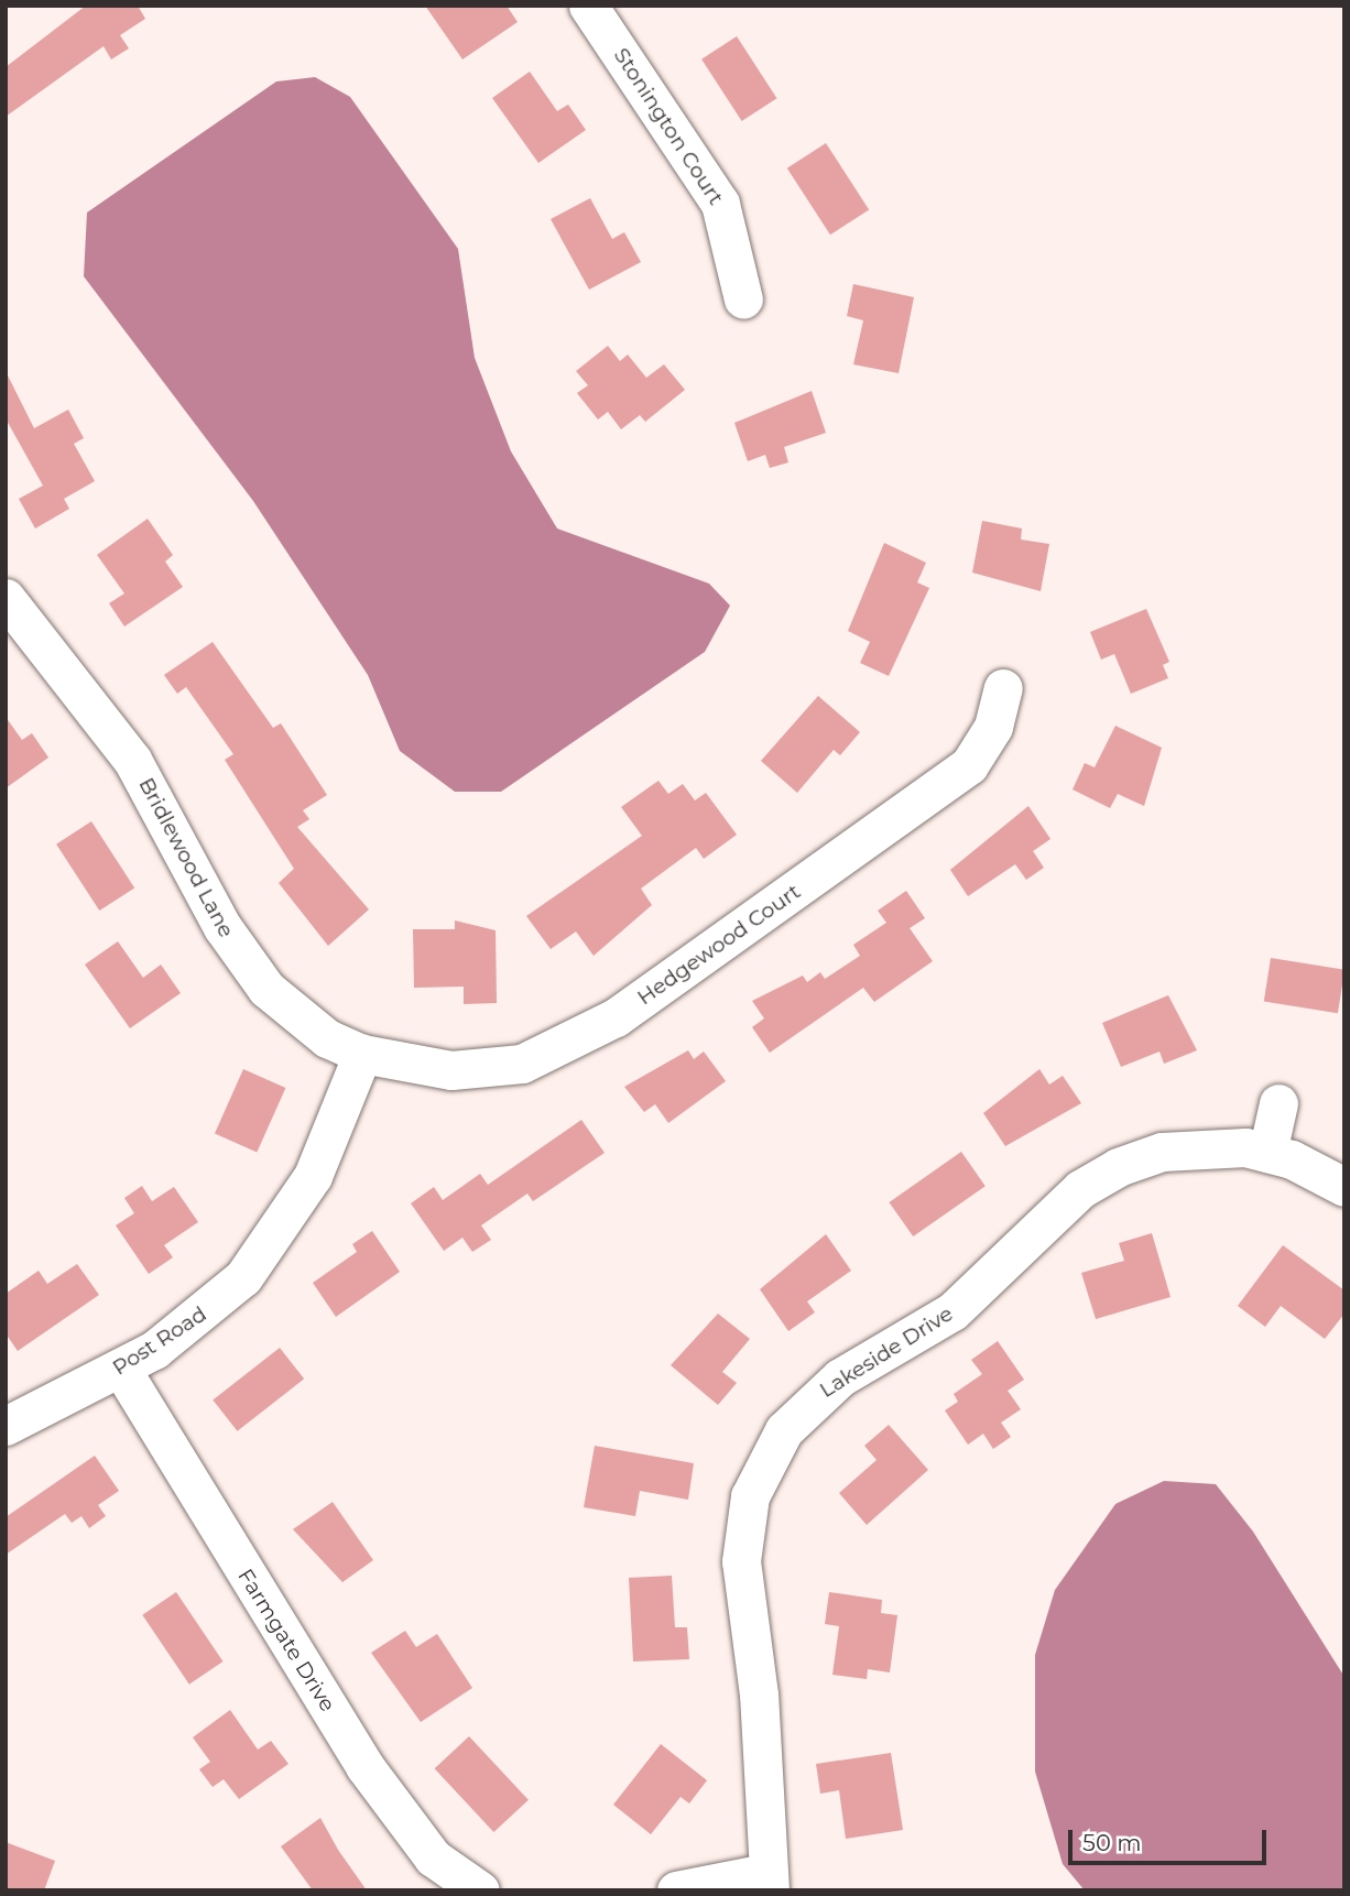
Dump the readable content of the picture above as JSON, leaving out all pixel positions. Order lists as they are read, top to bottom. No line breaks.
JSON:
{"streets":{"street":["Stonington Court","Bridlewood Lane","Hedgewood Court","Post Road","Lakeside Drive","Farmgate Drive"]},"crossings":[["Bridlewood Lane","Hedgewood Court"],["Bridlewood Lane","Post Road"],["Hedgewood Court","Post Road"],["Post Road","Farmgate Drive"]],"scale_bar":"50 m"}
